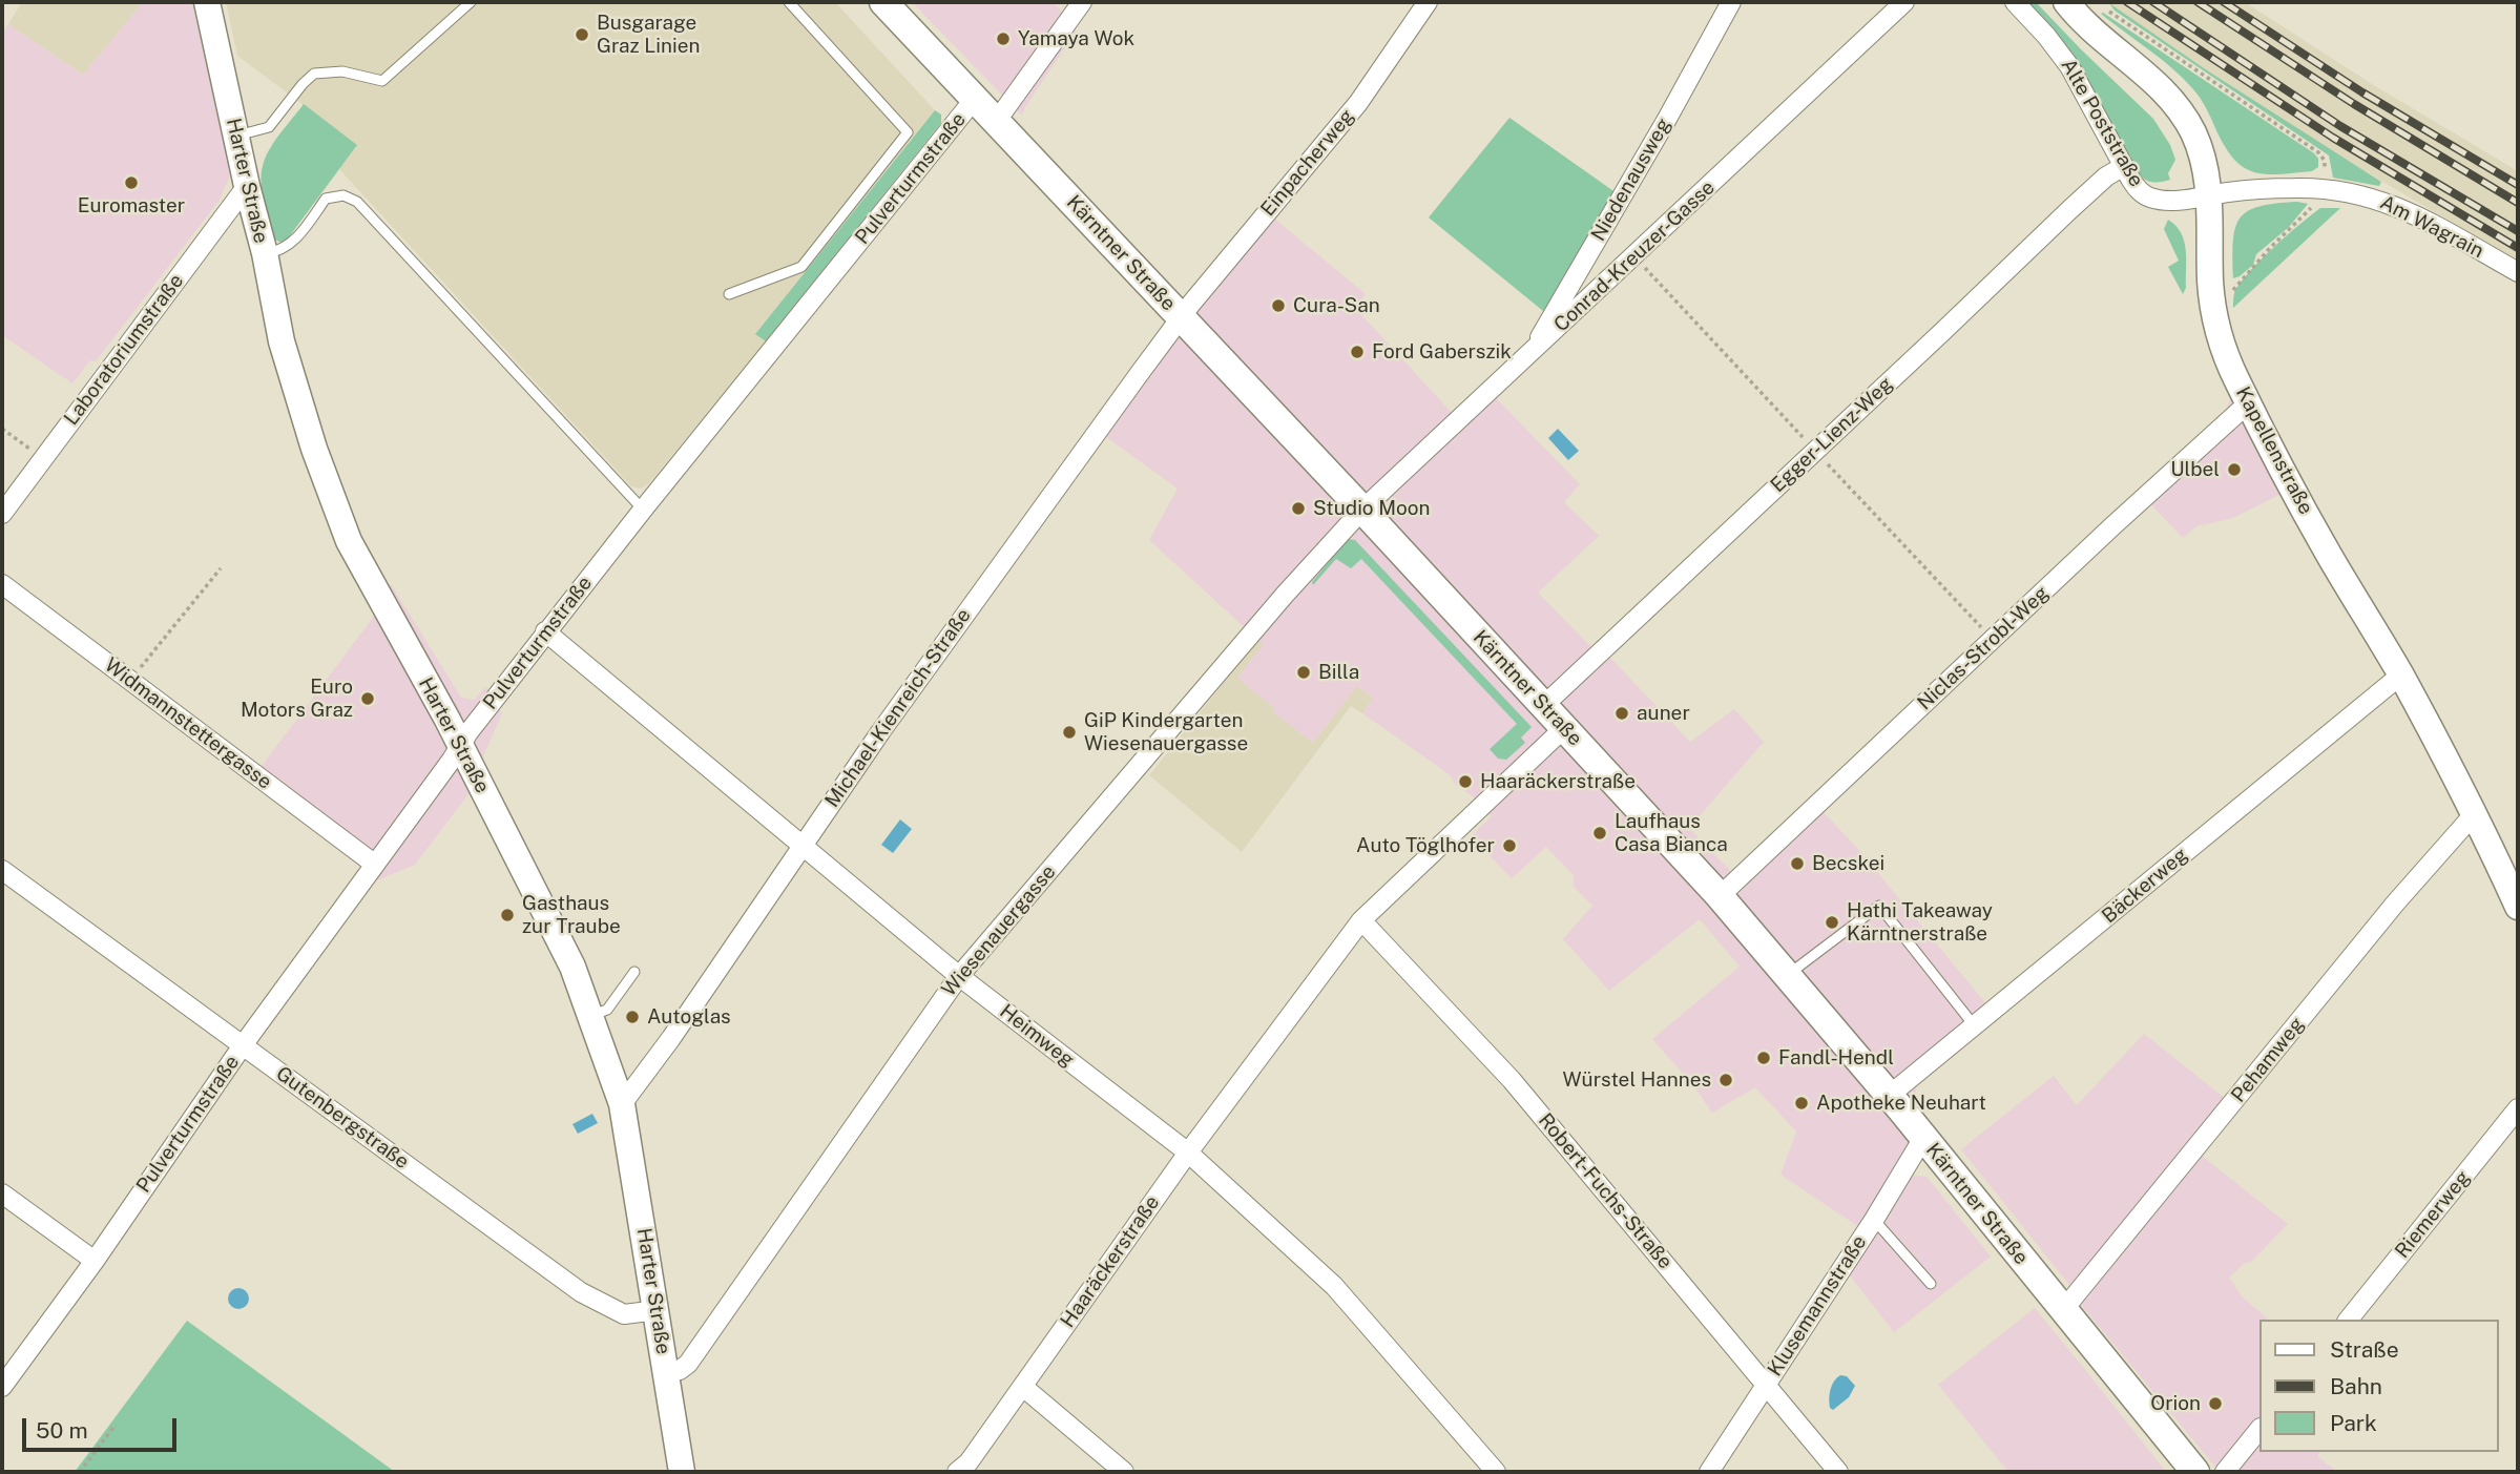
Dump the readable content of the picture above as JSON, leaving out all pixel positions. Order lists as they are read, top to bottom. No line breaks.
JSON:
{"streets":{"main road":["Harter Straße","Kärntner Straße","Kapellenstraße"],"street":["Alte Poststraße","Einpacherweg","Pulverturmstraße","Niedenausweg","Am Wagrain","Conrad-Kreuzer-Gasse","Laboratoriumstraße","Egger-Lienz-Weg","Niclas-Strobl-Weg","Michael-Kienreich-Straße","Widmannstettergasse","Bäckerweg","Wiesenauergasse","Heimweg","Pehamweg","Gutenbergstraße","Robert-Fuchs-Straße","Riemerweg","Haaräckerstraße","Klusemannstraße"]},"crossings":[["Alte Poststraße","Am Wagrain"],["Alte Poststraße","Egger-Lienz-Weg"],["Alte Poststraße","Kapellenstraße"],["Einpacherweg","Kärntner Straße"],["Einpacherweg","Michael-Kienreich-Straße"],["Pulverturmstraße","Harter Straße"],["Pulverturmstraße","Kärntner Straße"],["Pulverturmstraße","Widmannstettergasse"],["Pulverturmstraße","Heimweg"],["Pulverturmstraße","Gutenbergstraße"],["Niedenausweg","Conrad-Kreuzer-Gasse"],["Harter Straße","Laboratoriumstraße"],["Harter Straße","Michael-Kienreich-Straße"],["Harter Straße","Wiesenauergasse"],["Harter Straße","Gutenbergstraße"],["Am Wagrain","Kapellenstraße"],["Kärntner Straße","Conrad-Kreuzer-Gasse"],["Kärntner Straße","Egger-Lienz-Weg"],["Kärntner Straße","Niclas-Strobl-Weg"],["Kärntner Straße","Michael-Kienreich-Straße"],["Kärntner Straße","Bäckerweg"],["Kärntner Straße","Wiesenauergasse"],["Kärntner Straße","Pehamweg"],["Kärntner Straße","Haaräckerstraße"],["Kärntner Straße","Klusemannstraße"],["Conrad-Kreuzer-Gasse","Wiesenauergasse"],["Kapellenstraße","Niclas-Strobl-Weg"],["Kapellenstraße","Bäckerweg"],["Kapellenstraße","Pehamweg"],["Michael-Kienreich-Straße","Heimweg"],["Wiesenauergasse","Heimweg"],["Heimweg","Haaräckerstraße"],["Robert-Fuchs-Straße","Haaräckerstraße"],["Robert-Fuchs-Straße","Klusemannstraße"]],"places":["Busgarage Graz Linien","Yamaya Wok","Euromaster","Cura-San","Ford Gaberszik","Ulbel","Studio Moon","Billa","Euro Motors Graz","auner","GiP Kindergarten Wiesenauergasse","Haaräckerstraße","Laufhaus Casa Bianca","Auto Töglhofer","Becskei","Gasthaus zur Traube","Hathi Takeaway Kärntnerstraße","Autoglas","Fandl-Hendl","Würstel Hannes","Apotheke Neuhart","Orion"],"legend":["Straße","Bahn","Park"],"scale_bar":"50 m"}
